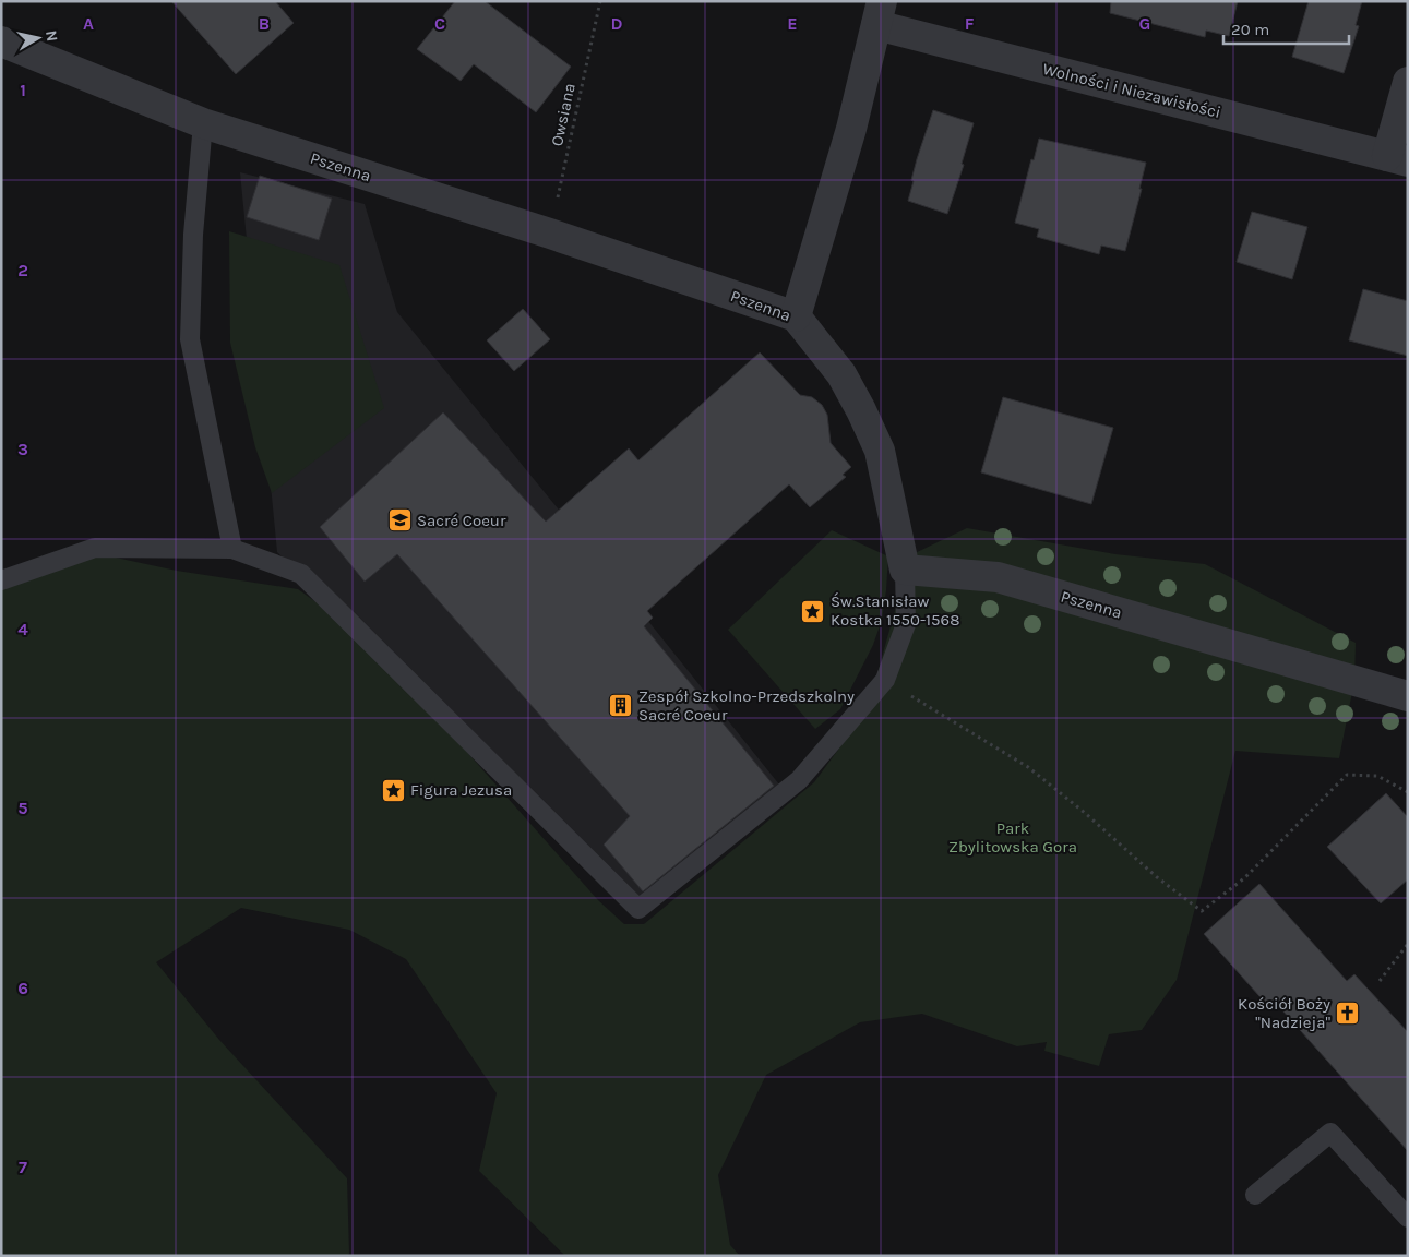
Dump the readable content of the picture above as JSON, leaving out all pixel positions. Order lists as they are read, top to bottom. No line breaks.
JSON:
{"streets":{"street":["Wolności i Niezawisłości","Pszenna"],"path":["Owsiana"]},"crossings":[["Wolności i Niezawisłości","Pszenna"],["Owsiana","Pszenna"]],"parks":["Park Zbylitowska Gora"],"places":{"school or university":["Sacré Coeur"],"place":["Św.Stanisław Kostka 1550-1568","Figura Jezusa"],"building":["Zespół Szkolno-Przedszkolny Sacré Coeur"],"church":["Kościół Boży \"Nadzieja\""]},"scale_bar":"20 m","north":"right","grid":{"columns":["A","B","C","D","E","F","G"],"rows":["1","2","3","4","5","6","7"]}}
